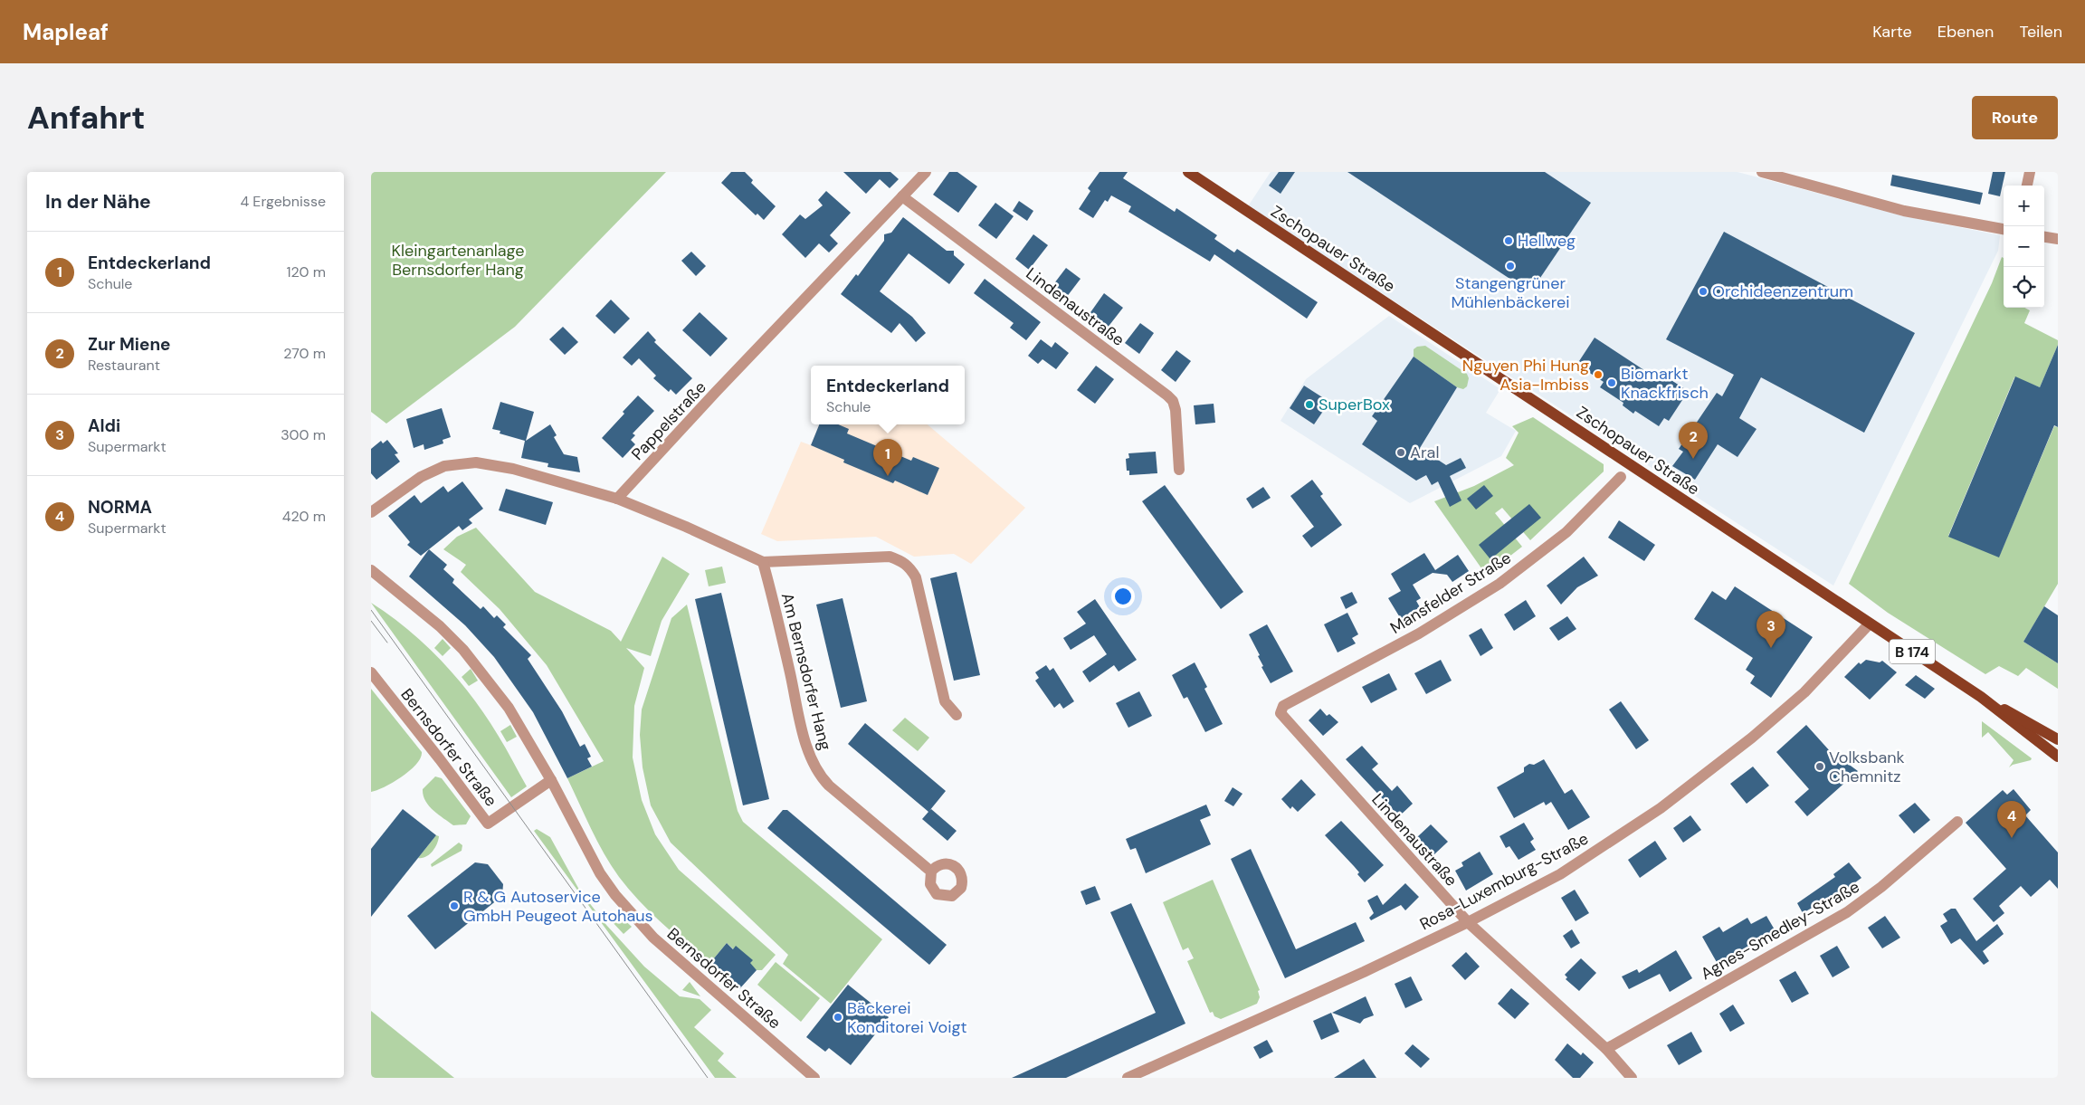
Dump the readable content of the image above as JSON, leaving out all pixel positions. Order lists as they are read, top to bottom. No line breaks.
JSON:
{"streets":{"main road":["Zschopauer Straße","B 174"],"street":["Lindenaustraße","Pappelstraße","Mansfelder Straße","Am Bernsdorfer Hang","Bernsdorfer Straße","Rosa-Luxemburg-Straße","Agnes-Smedley-Straße"]},"crossings":[["Zschopauer Straße","Rosa-Luxemburg-Straße"],["Lindenaustraße","Pappelstraße"],["Lindenaustraße","Mansfelder Straße"],["Lindenaustraße","Rosa-Luxemburg-Straße"],["Lindenaustraße","Agnes-Smedley-Straße"]],"parks":["Kleingartenanlage Bernsdorfer Hang"],"places":["Hellweg","Stangengrüner Mühlenbäckerei","Orchideenzentrum","Nguyen Phi Hung Asia-Imbiss","Biomarkt Knackfrisch","SuperBox","Aral","Volksbank Chemnitz","R & G Autoservice GmbH Peugeot Autohaus","Bäckerei Konditorei Voigt"],"page":{"header":"Mapleaf","nav":["Karte","Ebenen","Teilen"],"buttons":"Route","title":"Anfahrt","heading":["In der Nähe","4 Ergebnisse"],"map_buttons":["+","−"],"list":[{"mark":"1","name":"Entdeckerland","note":"Schule","value":"120 m"},{"mark":"2","name":"Zur Miene","note":"Restaurant","value":"270 m"},{"mark":"3","name":"Aldi","note":"Supermarkt","value":"300 m"},{"mark":"4","name":"NORMA","note":"Supermarkt","value":"420 m"}],"popup":["Entdeckerland","Schule"],"pins":["2","1","3","4"]}}
